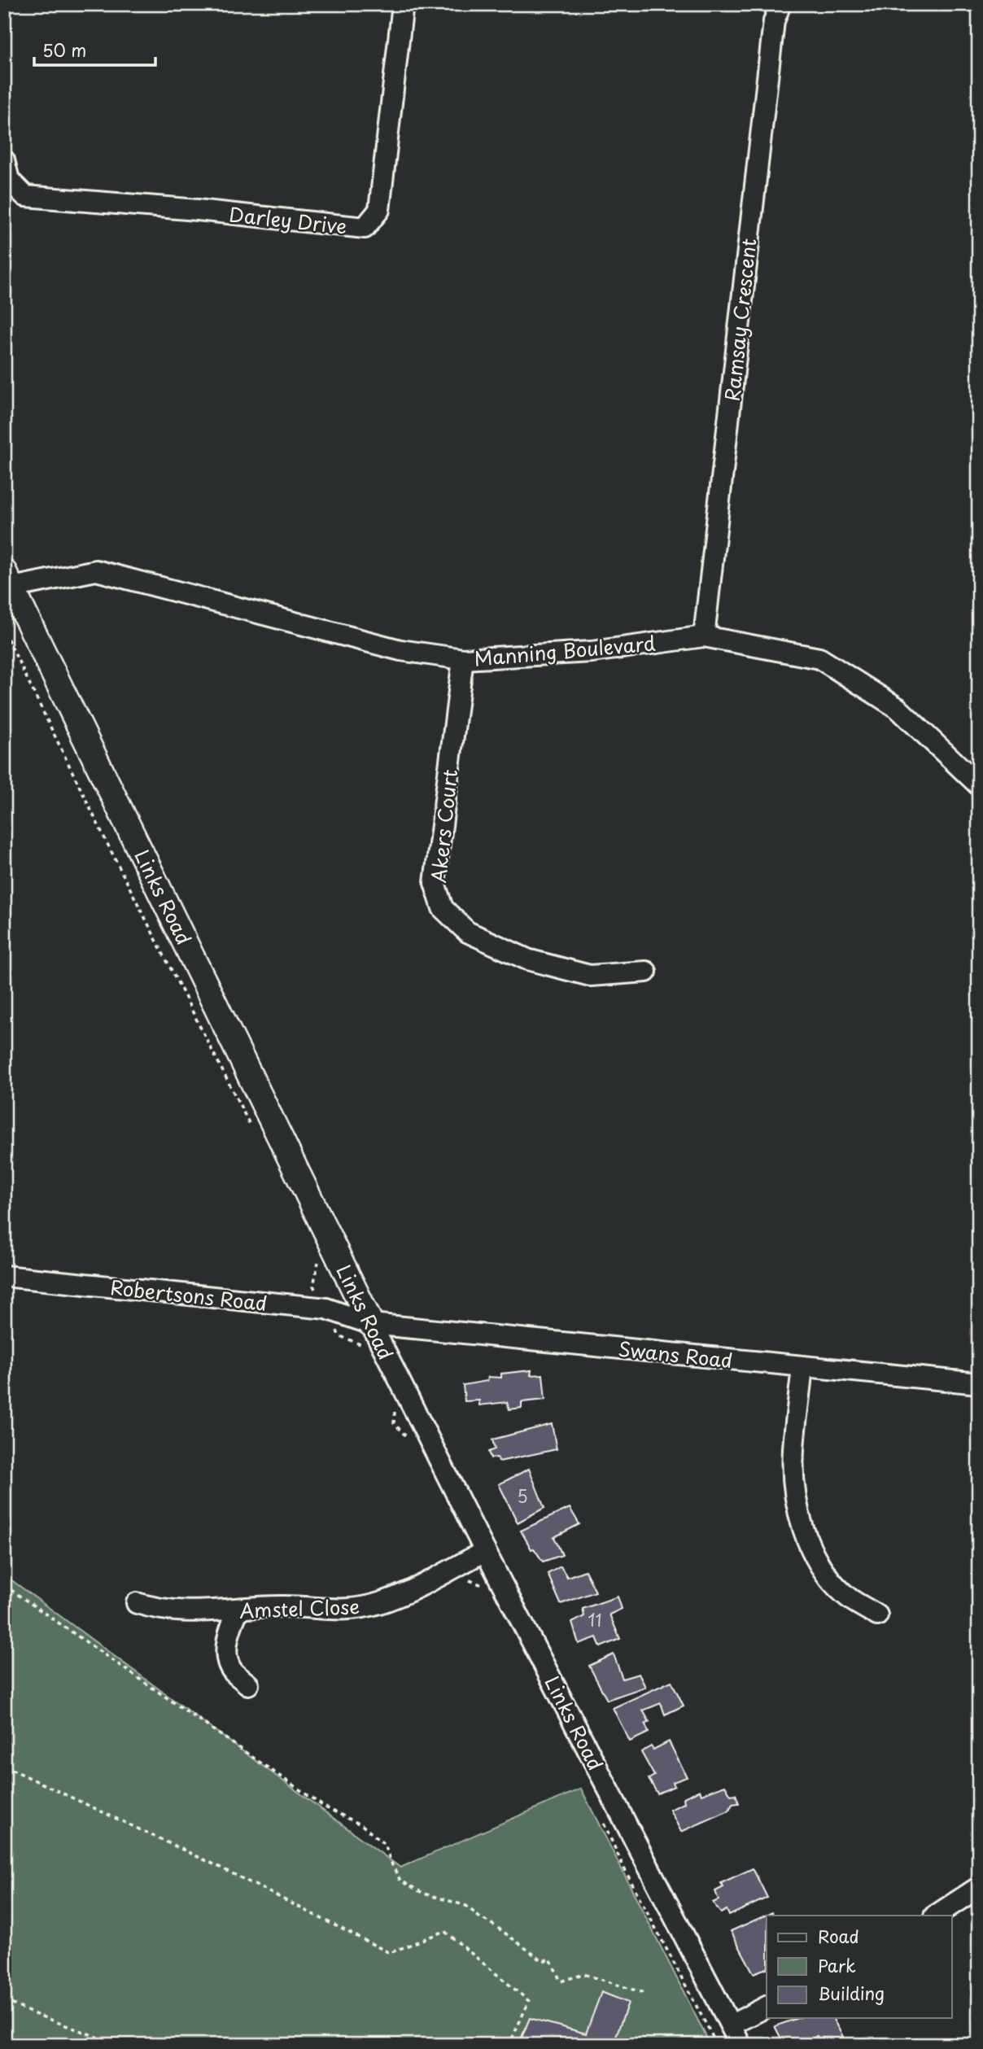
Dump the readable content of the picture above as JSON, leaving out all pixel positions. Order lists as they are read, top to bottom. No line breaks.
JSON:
{"streets":{"street":["Darley Drive","Ramsay Crescent","Manning Boulevard","Akers Court","Links Road","Robertsons Road","Swans Road","Amstel Close"]},"crossings":[["Ramsay Crescent","Manning Boulevard"],["Manning Boulevard","Akers Court"],["Manning Boulevard","Links Road"],["Links Road","Robertsons Road"],["Links Road","Swans Road"],["Links Road","Amstel Close"],["Robertsons Road","Swans Road"]],"house_numbers":["5","11"],"legend":["Road","Park","Building"],"scale_bar":"50 m"}
